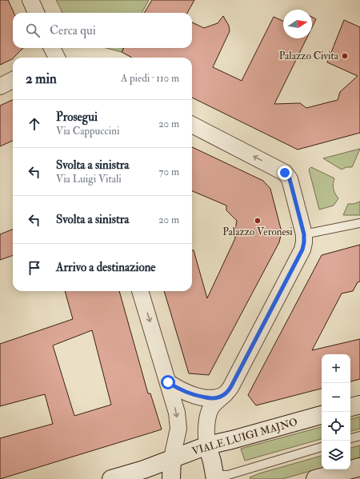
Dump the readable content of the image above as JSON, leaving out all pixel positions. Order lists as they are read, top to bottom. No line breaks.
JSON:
{"streets":{"main road":["VIALE LUIGI MAJNO"]},"places":["Palazzo Civita","Palazzo Veronesi"],"north":"right","page":{"search":"Cerca qui","heading":["2 min","A piedi · 110 m"],"list":[["Prosegui","Via Cappuccini","20 m"],["Svolta a sinistra","Via Luigi Vitali","70 m"],["Svolta a sinistra","20 m"],"Arrivo a destinazione"],"map_buttons":["+","−"]}}
